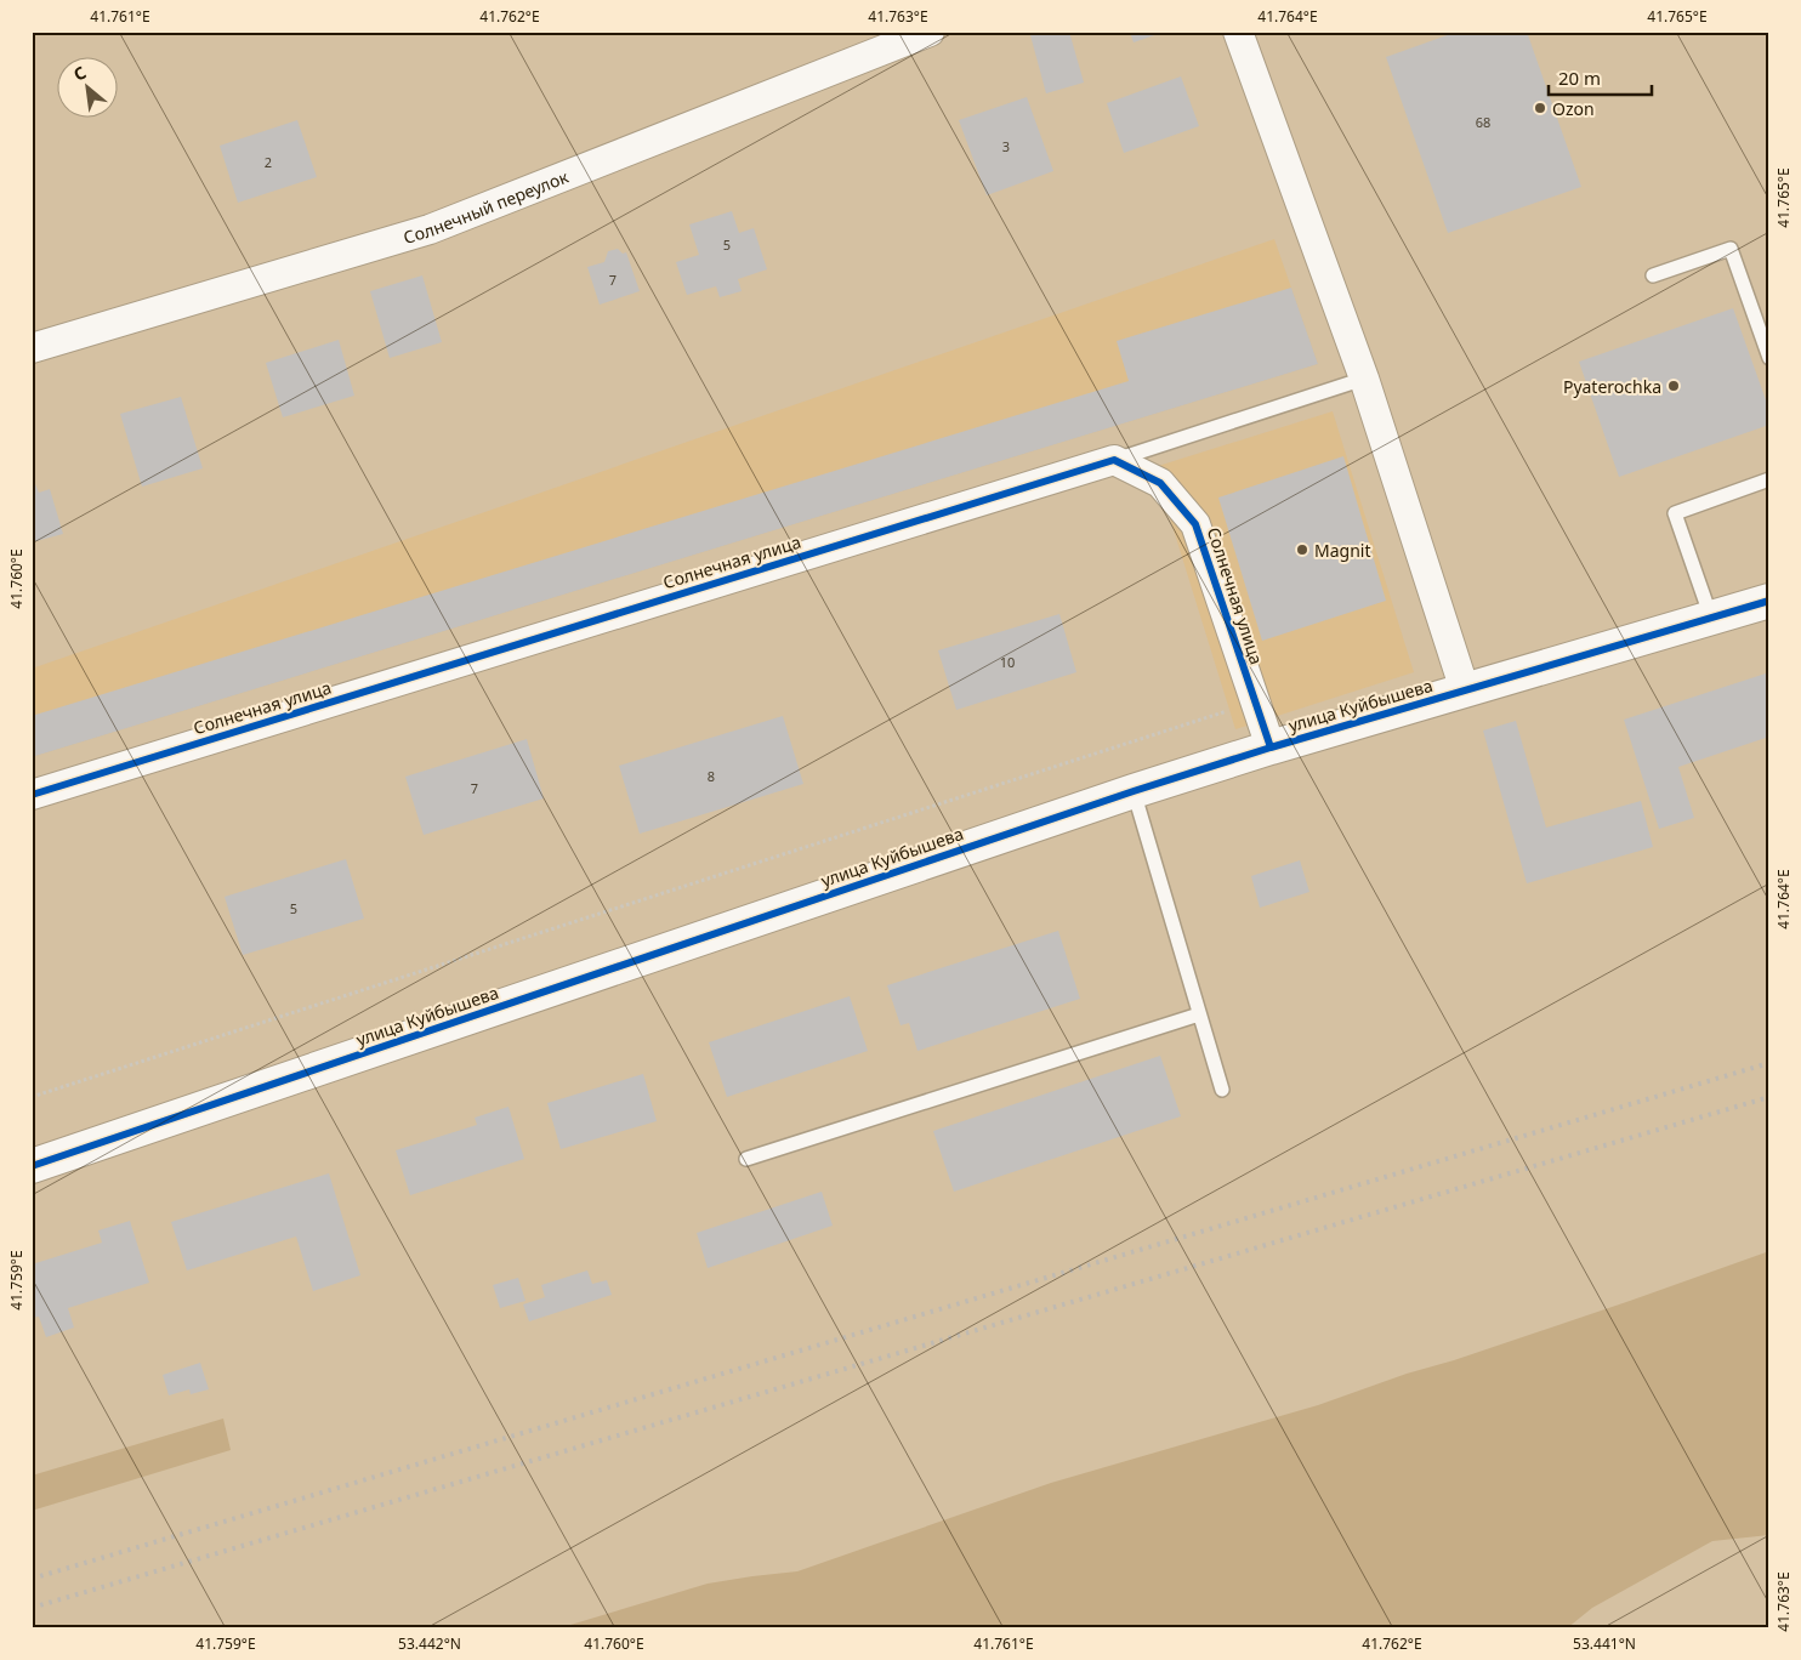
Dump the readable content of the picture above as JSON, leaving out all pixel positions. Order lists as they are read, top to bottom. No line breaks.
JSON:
{"streets":{"street":["Солнечный переулок","Солнечная улица","улица Куйбышева"]},"crossings":[["Солнечная улица","улица Куйбышева"]],"places":["Ozon","Pyaterochka","Magnit"],"house_numbers":["68","3","2","5","7","10","8","7","5"],"scale_bar":"20 m","north":"top left","coordinates":["41.761°E","41.762°E","41.763°E","41.764°E","41.765°E","41.760°E","41.759°E","53.442°N","53.441°N"]}
